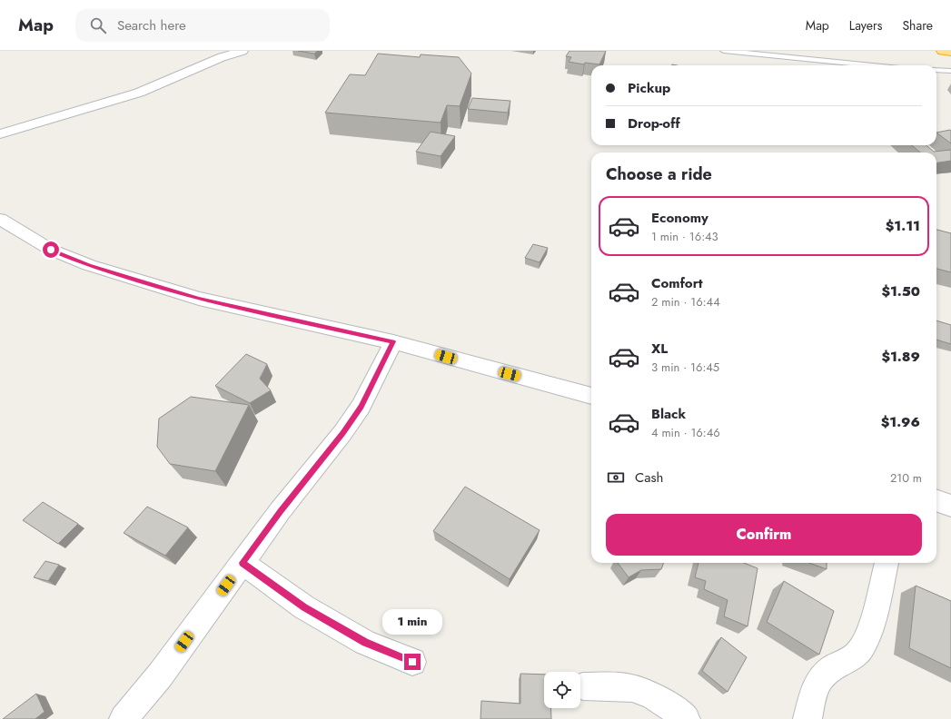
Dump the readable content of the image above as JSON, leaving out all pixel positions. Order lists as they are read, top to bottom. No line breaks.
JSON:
{"page":{"header":"Map","search":"Search here","nav":["Map","Layers","Share"],"banner":["Pickup","Drop-off"],"heading":"Choose a ride","list":[{"name":"Economy","note":"1 min · 16:43","value":"$1.11"},{"name":"Comfort","note":"2 min · 16:44","value":"$1.50"},{"name":"XL","note":"3 min · 16:45","value":"$1.89"},{"name":"Black","note":"4 min · 16:46","value":"$1.96"}],"pay":["Cash","210 m"],"buttons":"Confirm","bubble":"1 min"}}
